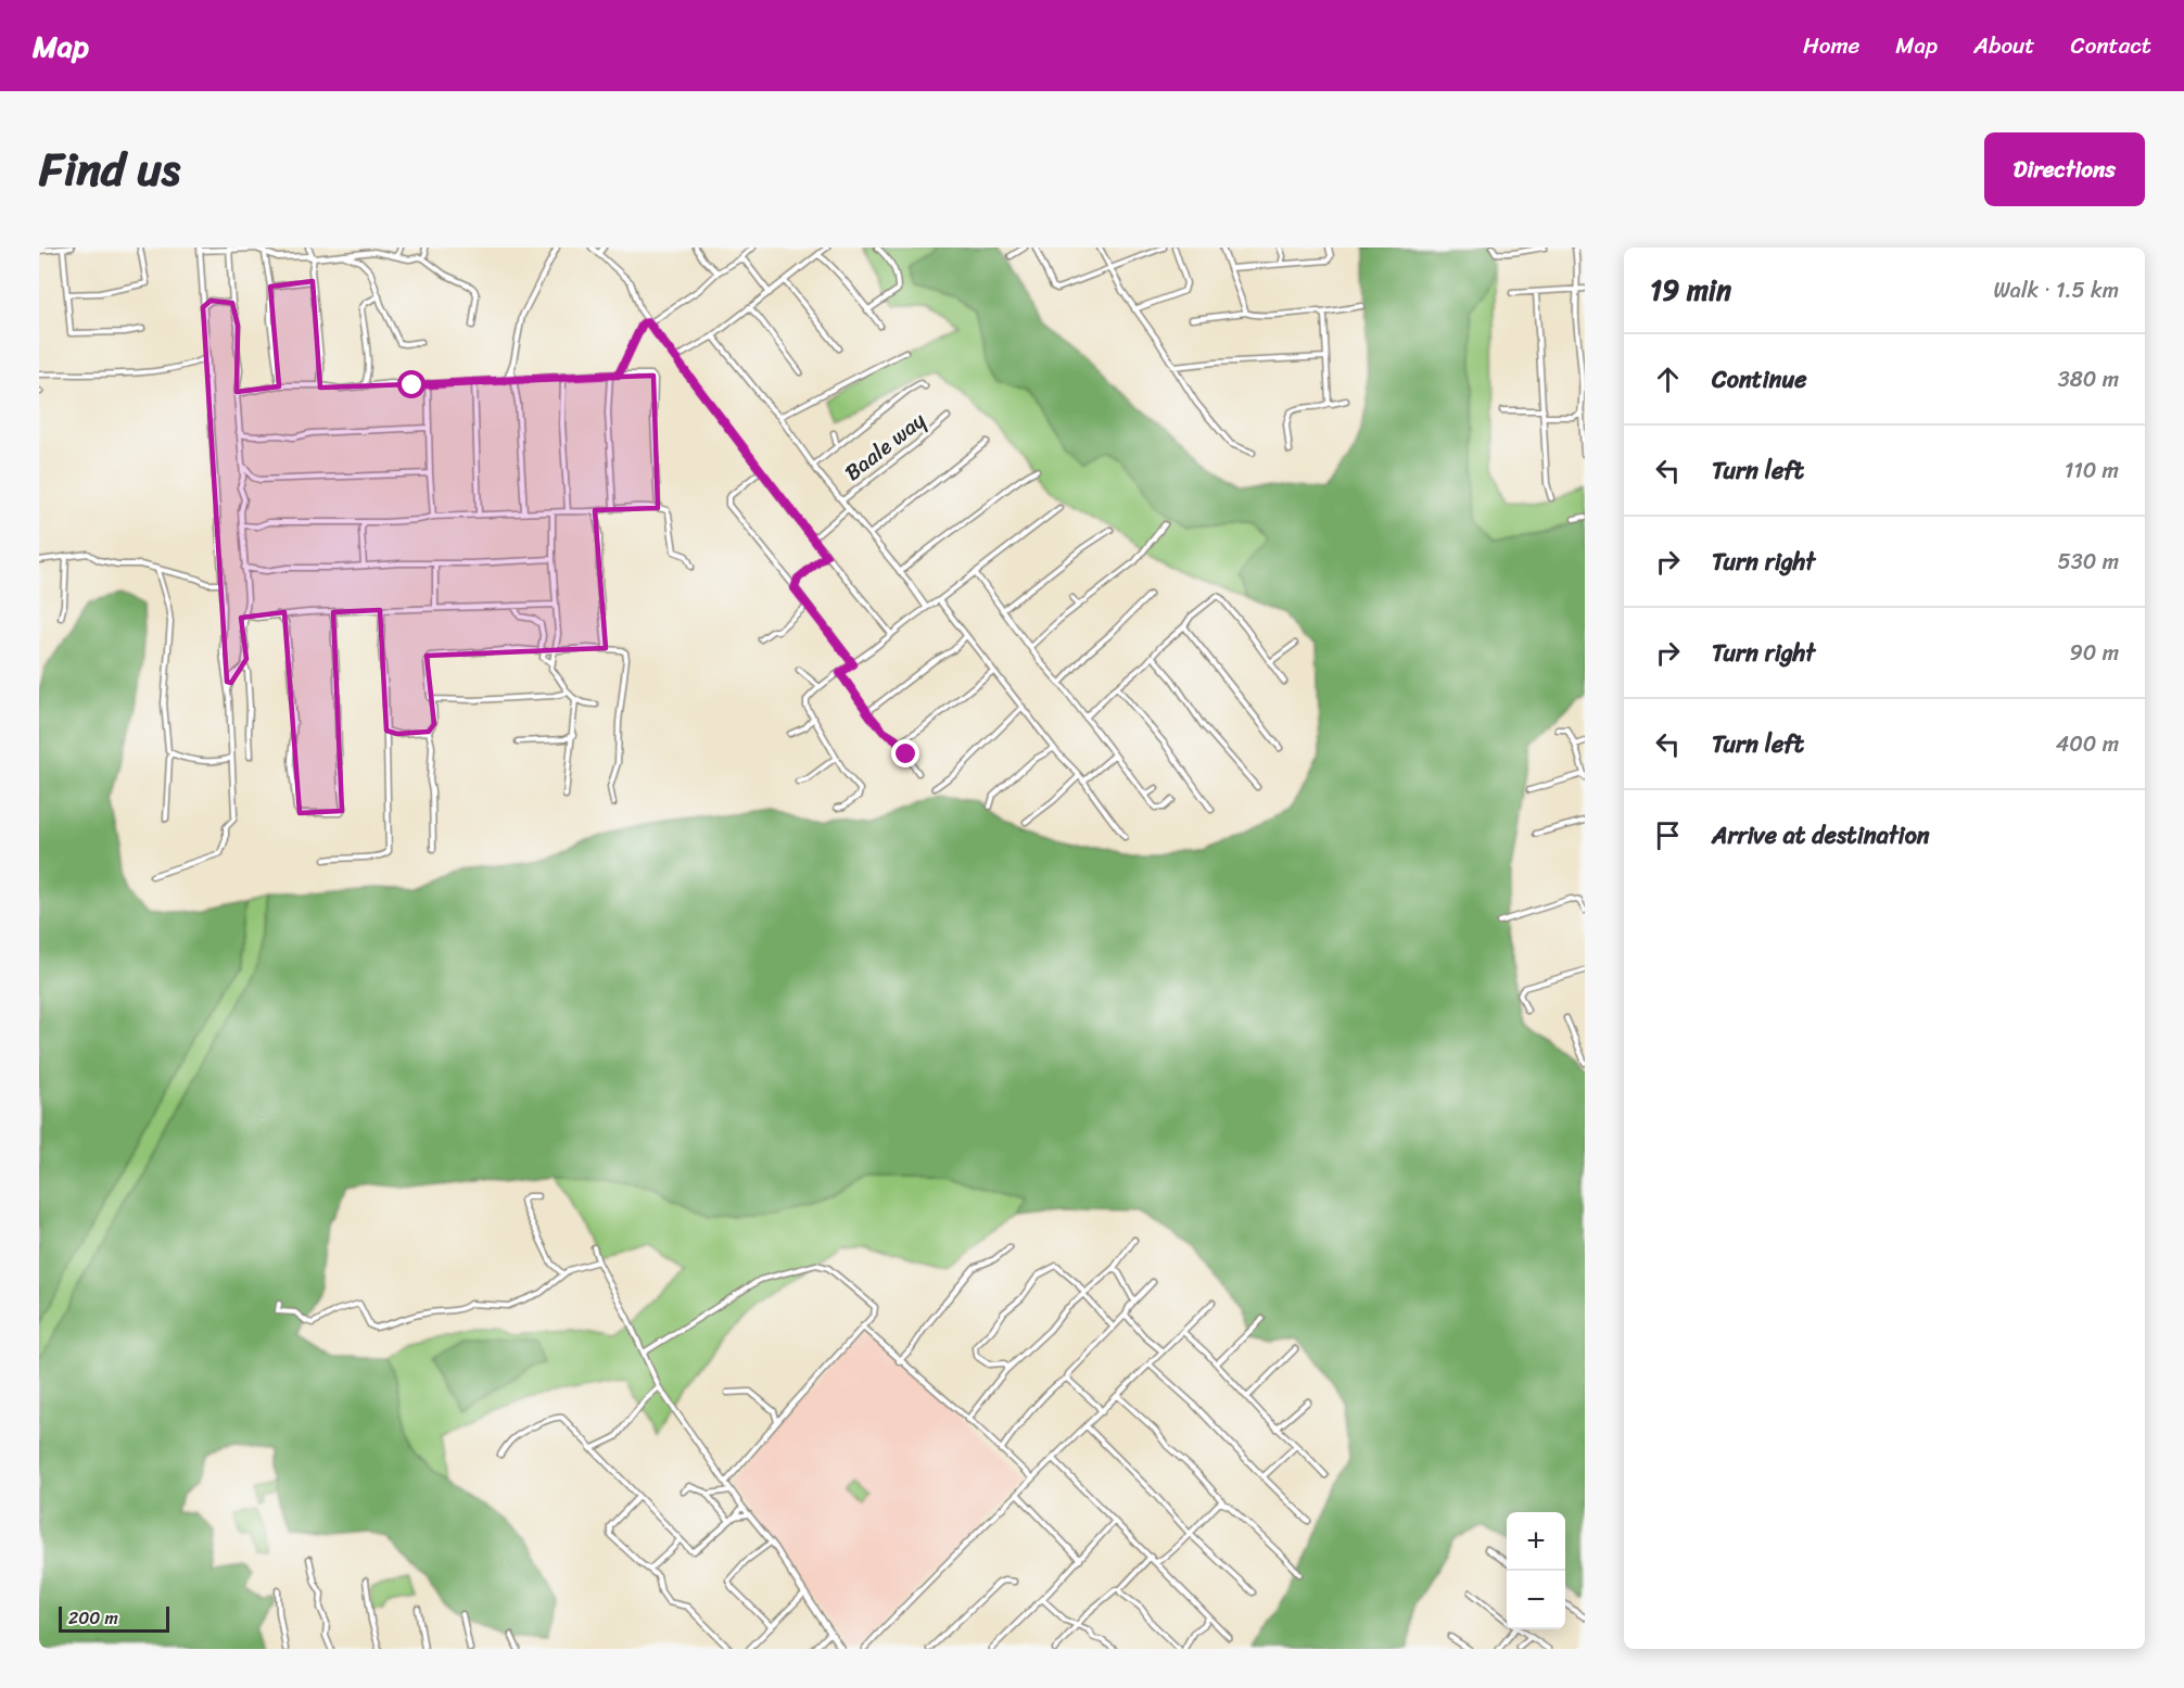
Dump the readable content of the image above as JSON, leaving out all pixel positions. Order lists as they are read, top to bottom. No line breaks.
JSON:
{"streets":{"street":["Baale way"]},"scale_bar":"200 m","page":{"header":"Map","nav":["Home","Map","About","Contact"],"title":"Find us","buttons":"Directions","heading":["19 min","Walk · 1.5 km"],"list":[["Continue","380 m"],["Turn left","110 m"],["Turn right","530 m"],["Turn right","90 m"],["Turn left","400 m"],"Arrive at destination"],"map_buttons":["+","−"],"scale":"200 m"}}
